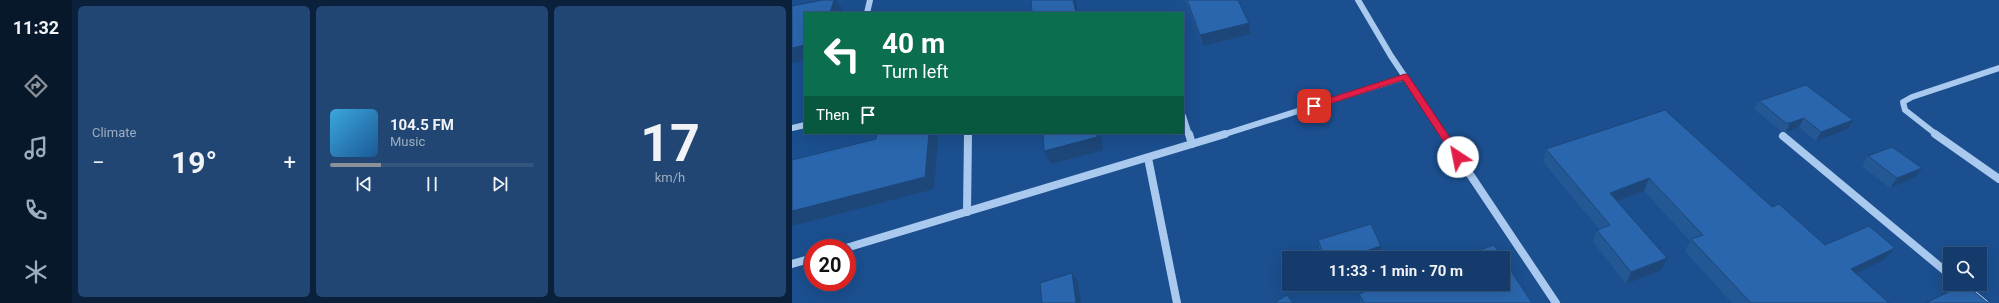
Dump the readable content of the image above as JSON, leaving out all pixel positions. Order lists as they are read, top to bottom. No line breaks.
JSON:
{"page":{"tabs":"11:32","tile":["Climate",["17","km/h"]],"turn":["40 m","Turn left"],"then":"Then","song":["104.5 FM","Music"],"heat":["−","19°","+"],"limit":"20","trip":"11:33 · 1 min · 70 m"}}
